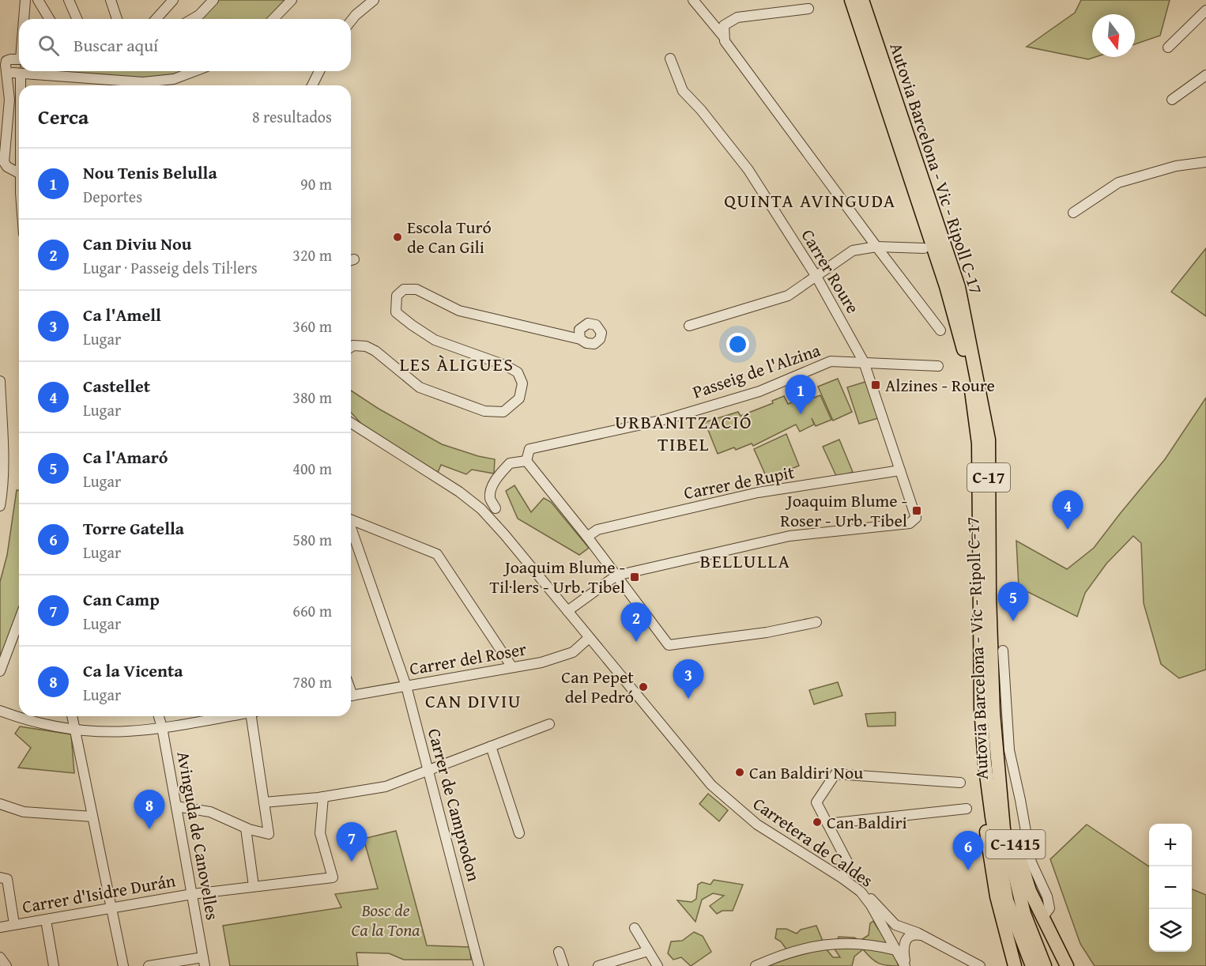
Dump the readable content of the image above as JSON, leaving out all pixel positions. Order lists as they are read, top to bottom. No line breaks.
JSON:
{"streets":{"highway":["Autovia Barcelona - Vic - Ripoll C-17","C-17","C-1415"],"street":["Carrer Roure","Passeig de l'Alzina","Carrer de Rupit","Carrer del Roser","Carrer de Camprodon","Avinguda de Canovelles","Carretera de Caldes","Carrer d'Isidre Durán"]},"crossings":[["Autovia Barcelona - Vic - Ripoll C-17","C-1415"],["Carrer Roure","Passeig de l'Alzina"],["Carrer Roure","Carrer de Rupit"],["Carrer del Roser","Carrer de Camprodon"],["Carrer del Roser","Carretera de Caldes"],["Avinguda de Canovelles","Carrer d'Isidre Durán"]],"districts":["QUINTA AVINGUDA","LES ÀLIGUES","URBANITZACIÓ TIBEL","BELLULLA","CAN DIVIU"],"parks":["Bosc de Ca la Tona"],"places":{"other":["Escola Turó de Can Gili","Can Pepet del Pedró","Can Baldiri Nou","Can Baldiri"],"transit":["Alzines - Roure","Joaquim Blume - Roser - Urb. Tibel","Joaquim Blume - Til·lers - Urb. Tibel"]},"north":"bottom","page":{"search":"Buscar aquí","heading":["Cerca","8 resultados"],"list":[{"mark":"1","name":"Nou Tenis Belulla","note":"Deportes","value":"90 m"},{"mark":"2","name":"Can Diviu Nou","note":"Lugar · Passeig dels Til·lers","value":"320 m"},{"mark":"3","name":"Ca l'Amell","note":"Lugar","value":"360 m"},{"mark":"4","name":"Castellet","note":"Lugar","value":"380 m"},{"mark":"5","name":"Ca l'Amaró","note":"Lugar","value":"400 m"},{"mark":"6","name":"Torre Gatella","note":"Lugar","value":"580 m"},{"mark":"7","name":"Can Camp","note":"Lugar","value":"660 m"},{"mark":"8","name":"Ca la Vicenta","note":"Lugar","value":"780 m"}],"pins":["1","4","5","2","3","8","7","6"],"map_buttons":["+","−"]}}
